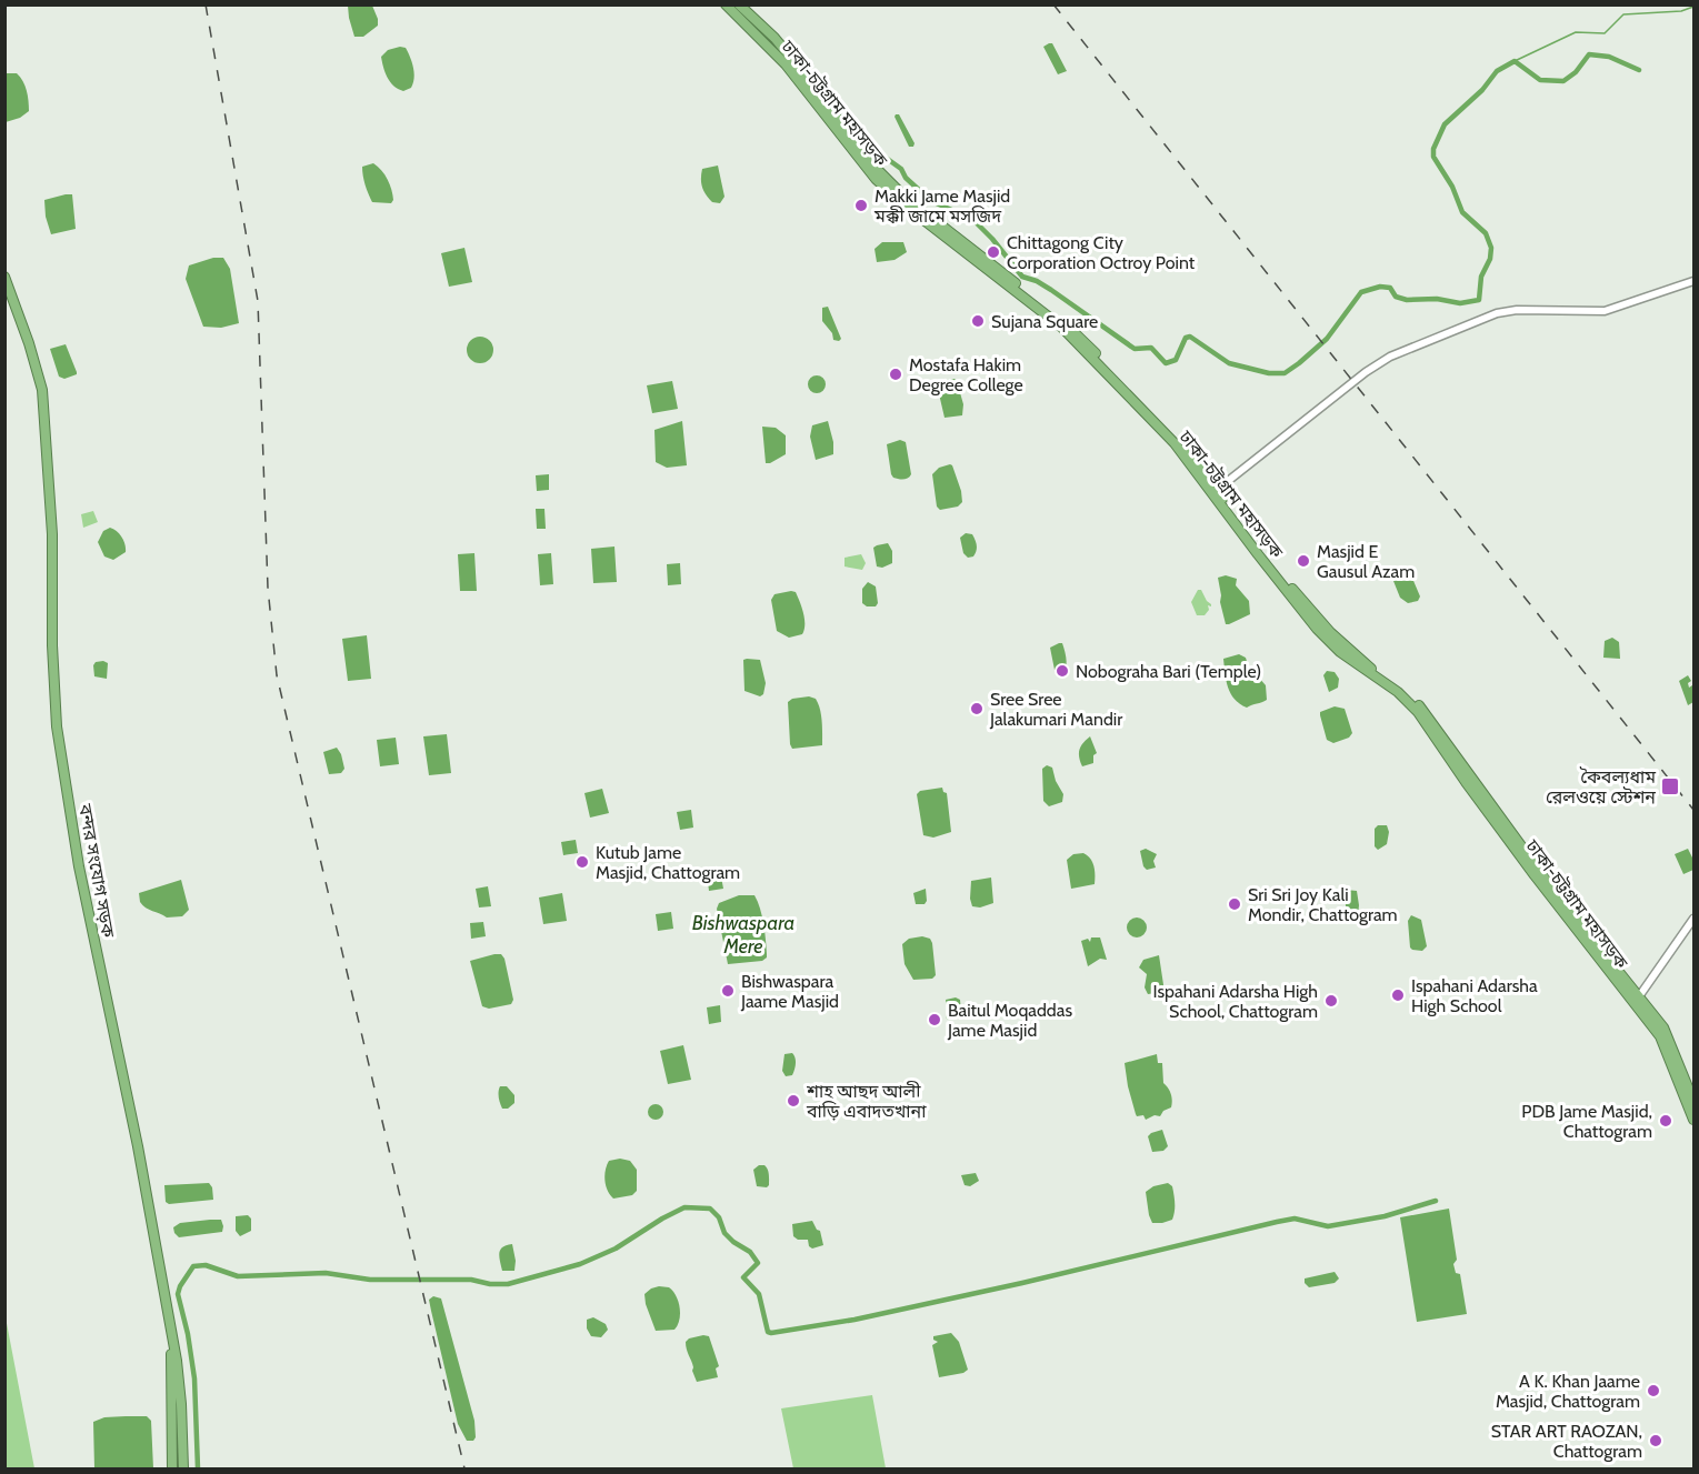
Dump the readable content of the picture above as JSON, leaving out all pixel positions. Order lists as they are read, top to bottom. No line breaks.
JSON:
{"streets":{"highway":["ঢাকা-চট্টগ্রাম মহাসড়ক","বন্দর সংযোগ সড়ক"]},"water":["Bishwaspara Mere"],"places":{"other":["Makki Jame Masjid মক্কী জামে মসজিদ","Chittagong City Corporation Octroy Point","Sujana Square","Mostafa Hakim Degree College","Masjid E Gausul Azam","Nobograha Bari (Temple)","Sree Sree Jalakumari Mandir","Kutub Jame Masjid, Chattogram","Sri Sri Joy Kali Mondir, Chattogram","Bishwaspara Jaame Masjid","Ispahani Adarsha High School","Ispahani Adarsha High School, Chattogram","Baitul Moqaddas Jame Masjid","শাহ আছদ আলী বাড়ি এবাদতখানা","PDB Jame Masjid, Chattogram","A K. Khan Jaame Masjid, Chattogram","STAR ART RAOZAN, Chattogram"],"transit":["কৈবল্যধাম রেলওয়ে স্টেশন"]}}
